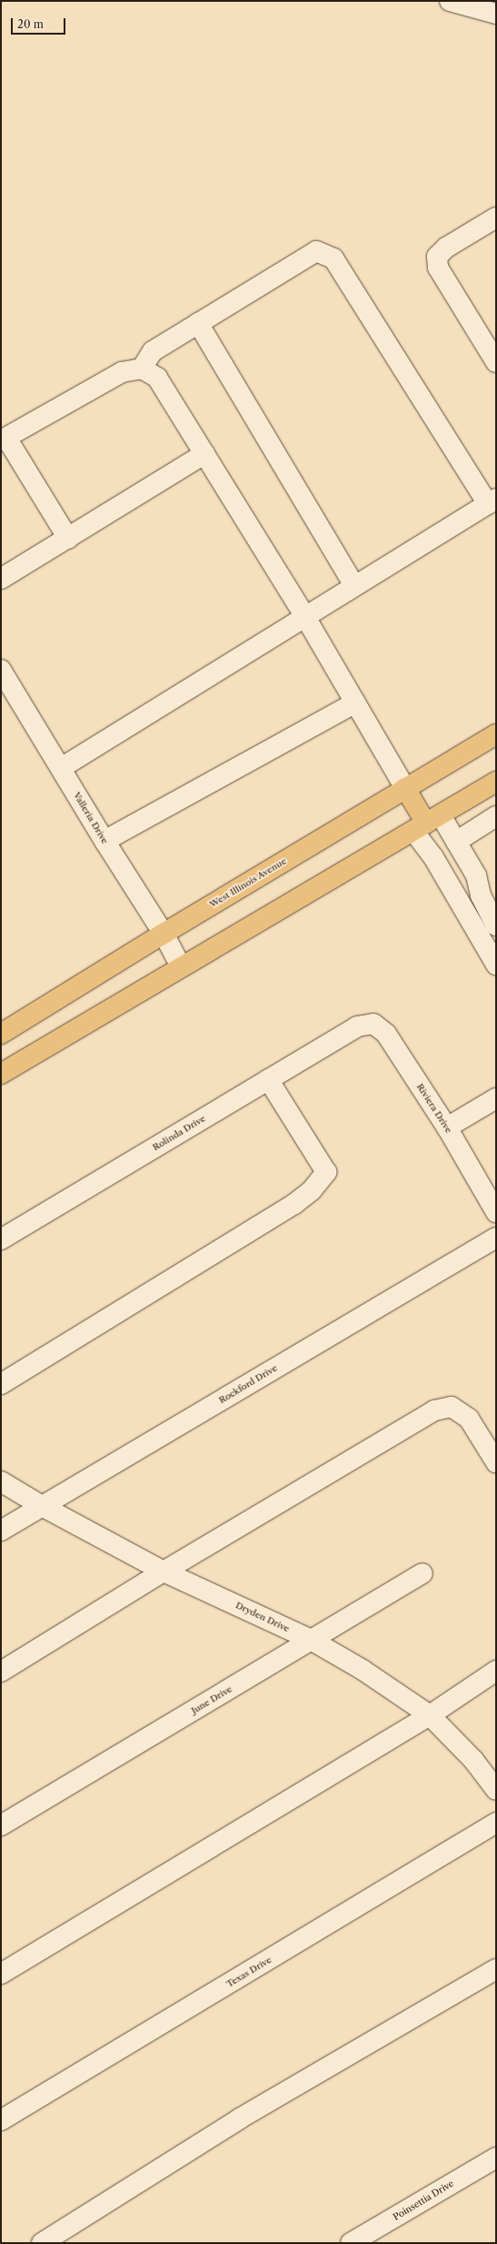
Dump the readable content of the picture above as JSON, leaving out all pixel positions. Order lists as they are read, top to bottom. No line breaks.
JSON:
{"streets":{"main road":["West Illinois Avenue"],"street":["Valleria Drive","Riviera Drive","Rolinda Drive","Rockford Drive","Dryden Drive","June Drive","Texas Drive","Poinsettia Drive"]},"crossings":[["Valleria Drive","West Illinois Avenue"],["Riviera Drive","Rolinda Drive"],["Rockford Drive","Dryden Drive"],["Dryden Drive","June Drive"]],"scale_bar":"20 m"}
